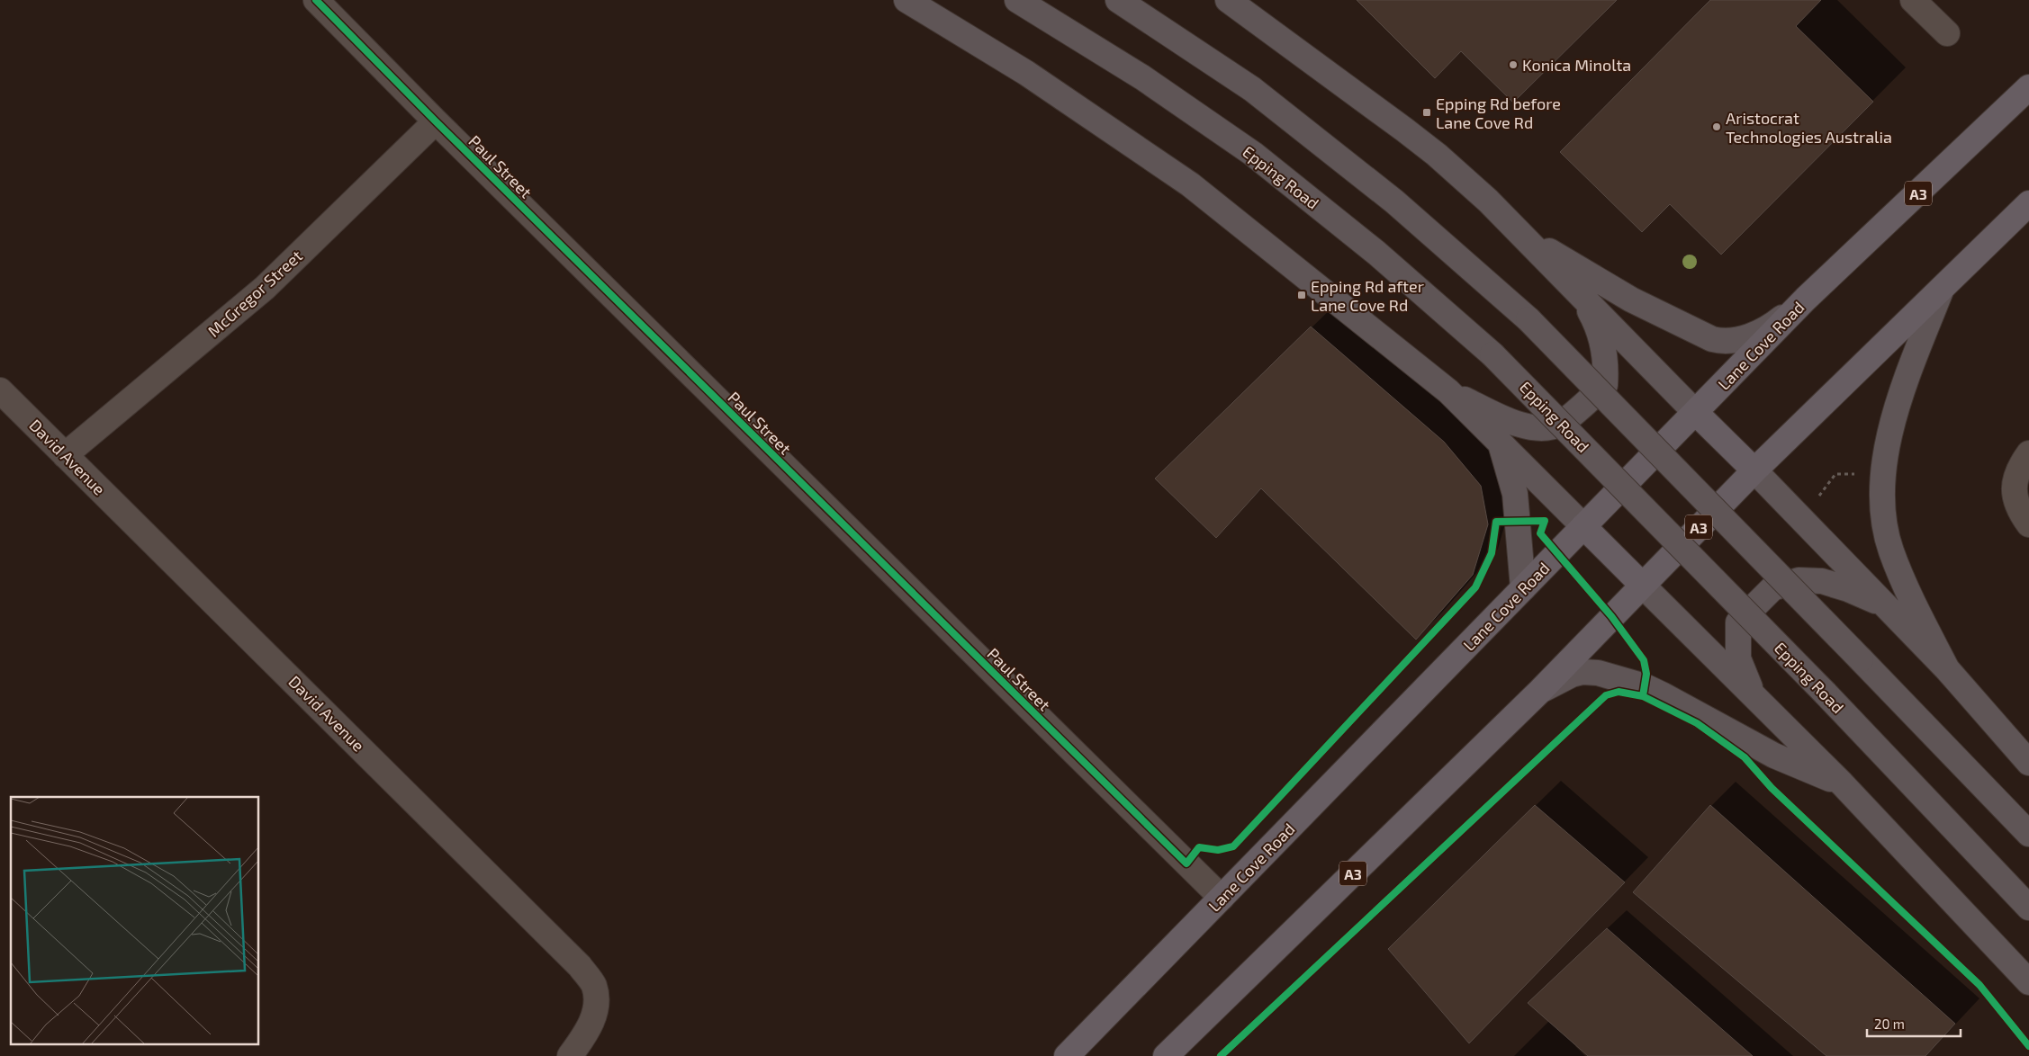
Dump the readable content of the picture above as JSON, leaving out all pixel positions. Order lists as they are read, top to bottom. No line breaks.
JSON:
{"streets":{"highway":["A3","Lane Cove Road"],"main road":["Epping Road"],"street":["Paul Street","McGregor Street","David Avenue"]},"crossings":[["Paul Street","McGregor Street"],["Paul Street","Lane Cove Road"],["McGregor Street","David Avenue"]],"places":{"other":["Konica Minolta","Aristocrat Technologies Australia"],"transit":["Epping Rd before Lane Cove Rd","Epping Rd after Lane Cove Rd"]},"scale_bar":"20 m"}
